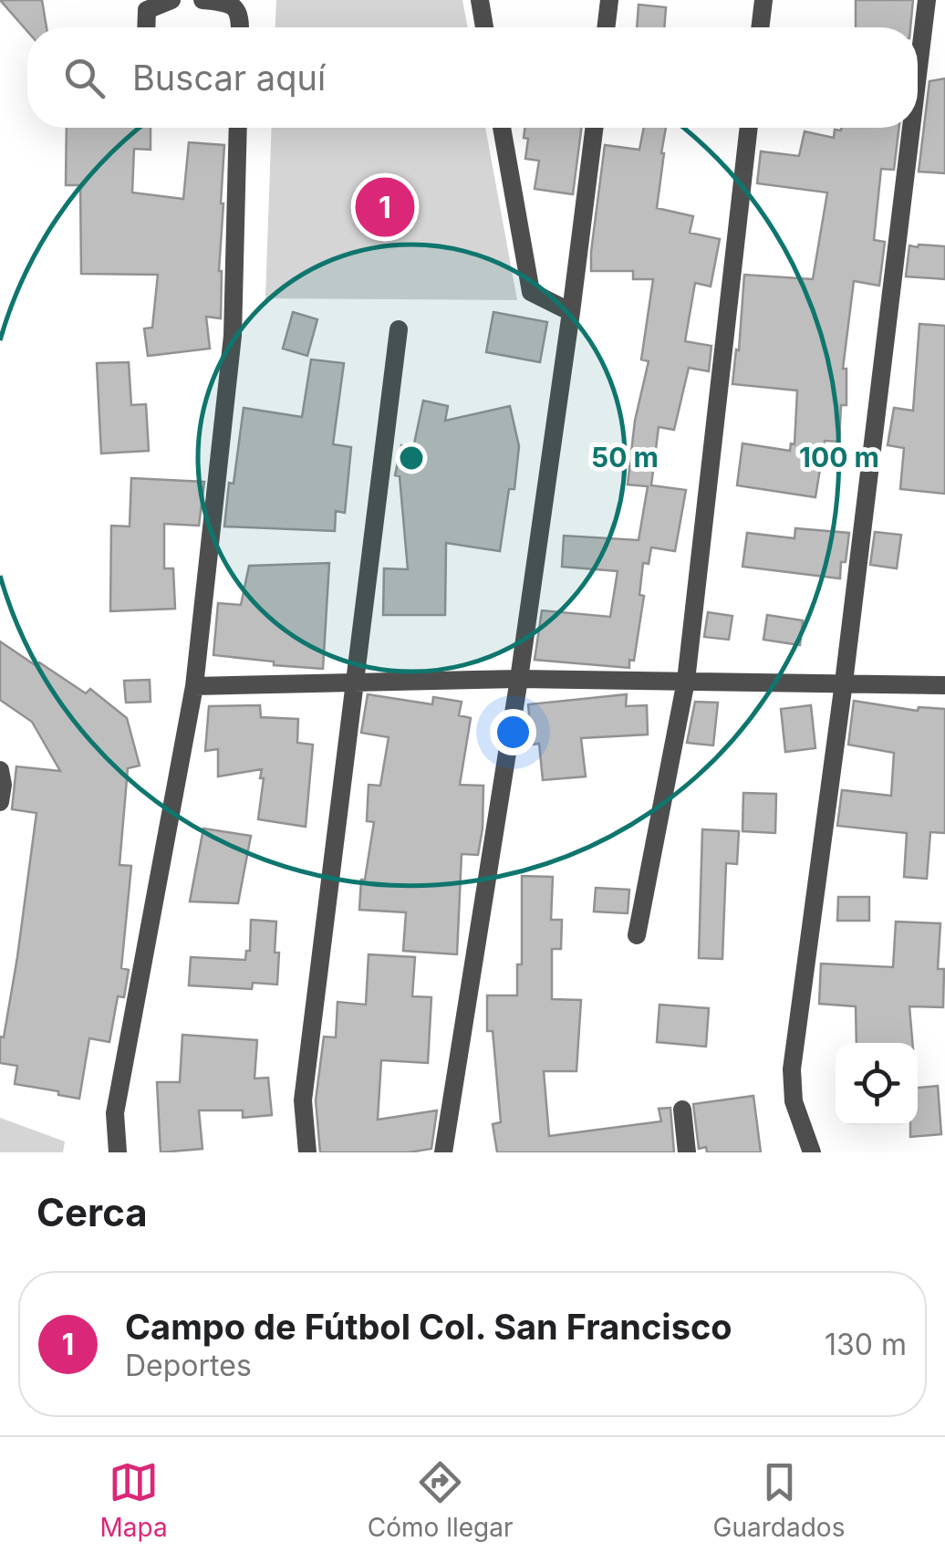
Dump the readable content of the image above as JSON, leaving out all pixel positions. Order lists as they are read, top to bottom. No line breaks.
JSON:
{"page":{"search":"Buscar aquí","pins":"1","heading":"Cerca","list":[{"mark":"1","name":"Campo de Fútbol Col. San Francisco","note":"Deportes","value":"130 m"}],"nav":["Mapa","Cómo llegar","Guardados"]},"rings":["50 m","100 m"]}
